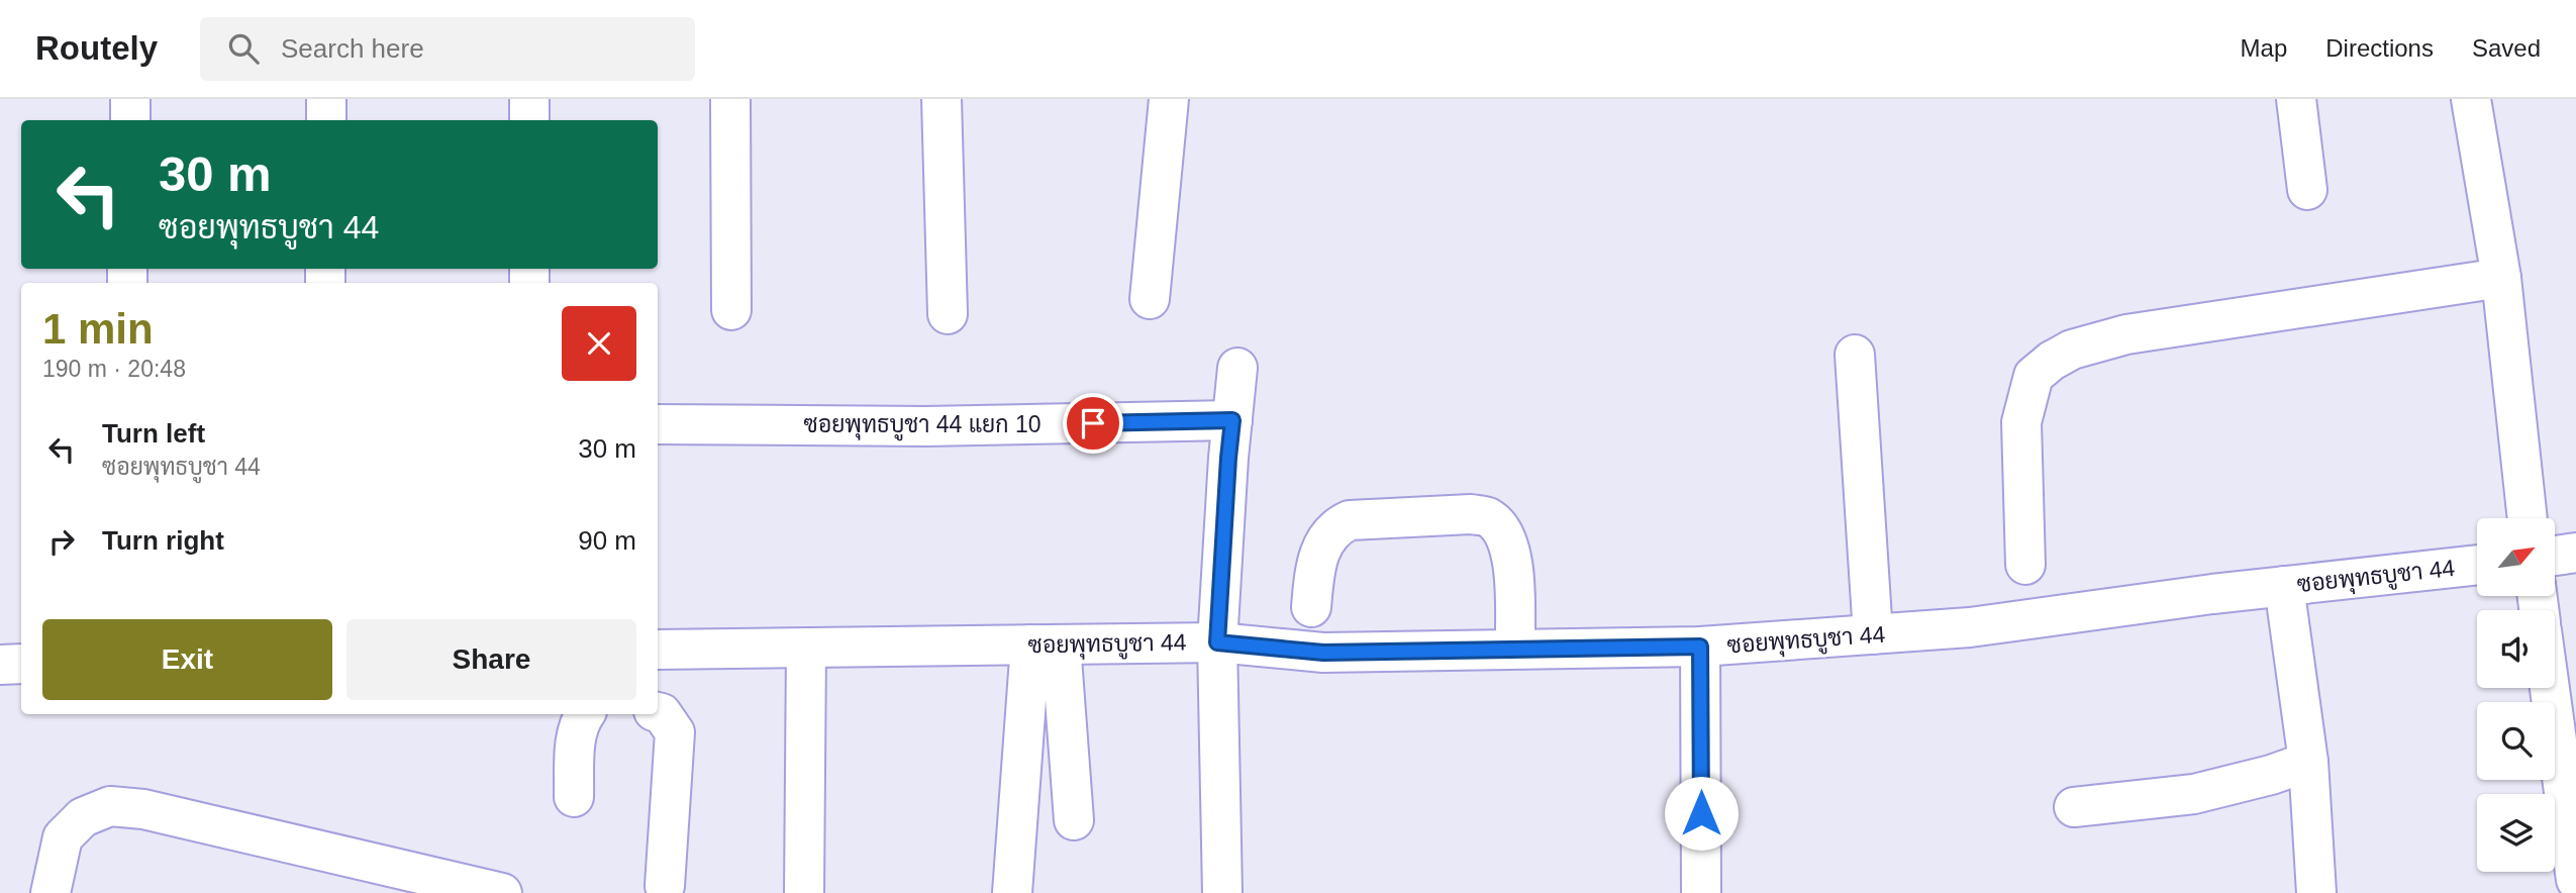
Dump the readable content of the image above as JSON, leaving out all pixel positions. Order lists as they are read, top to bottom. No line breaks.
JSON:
{"streets":{"street":["ซอยพุทธบูชา 44 แยก 10","ซอยพุทธบูชา 44"]},"north":"top right","page":{"header":"Routely","search":"Search here","nav":["Map","Directions","Saved"],"turn":["30 m","ซอยพุทธบูชา 44"],"heading":["1 min","190 m · 20:48"],"list":[{"name":"Turn left","note":"ซอยพุทธบูชา 44","value":"30 m"},{"name":"Turn right","value":"90 m"}],"buttons":["Exit","Share"]}}
